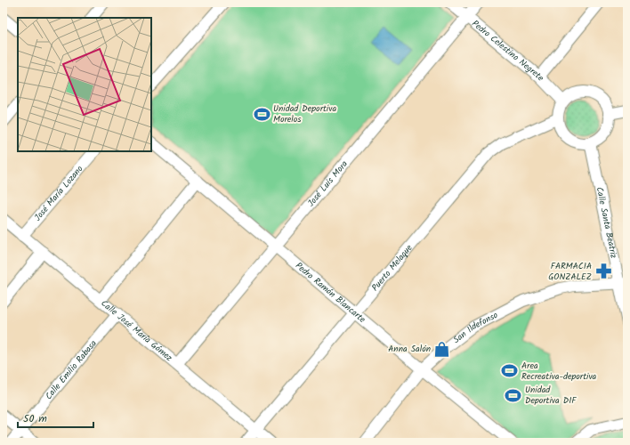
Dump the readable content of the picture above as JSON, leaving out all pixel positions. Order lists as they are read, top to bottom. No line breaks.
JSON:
{"streets":{"street":["Pedro Celestino Negrete","José Luis Mora","José María Lozano","Calle Santa Beatriz","Puerto Melaque","Pedro Ramón Blancarte","San Ildefonso","Calle José María Gómez","Calle Emilio Rabasa"]},"crossings":[["Pedro Celestino Negrete","José Luis Mora"],["Pedro Celestino Negrete","Calle Santa Beatriz"],["Pedro Celestino Negrete","Puerto Melaque"],["José Luis Mora","Pedro Ramón Blancarte"],["José Luis Mora","Calle José María Gómez"],["José María Lozano","Calle José María Gómez"],["Calle Santa Beatriz","Puerto Melaque"],["Calle Santa Beatriz","San Ildefonso"],["Puerto Melaque","Pedro Ramón Blancarte"],["Puerto Melaque","Calle José María Gómez"],["Pedro Ramón Blancarte","San Ildefonso"],["Calle José María Gómez","Calle Emilio Rabasa"]],"places":{"sports":["Unidad Deportiva Morelos","Area Recreativa-deportiva","Unidad Deportiva DIF"],"pharmacy":["FARMACIA GONZALEZ"],"shop":["Anna Salón"]},"scale_bar":"50 m"}
